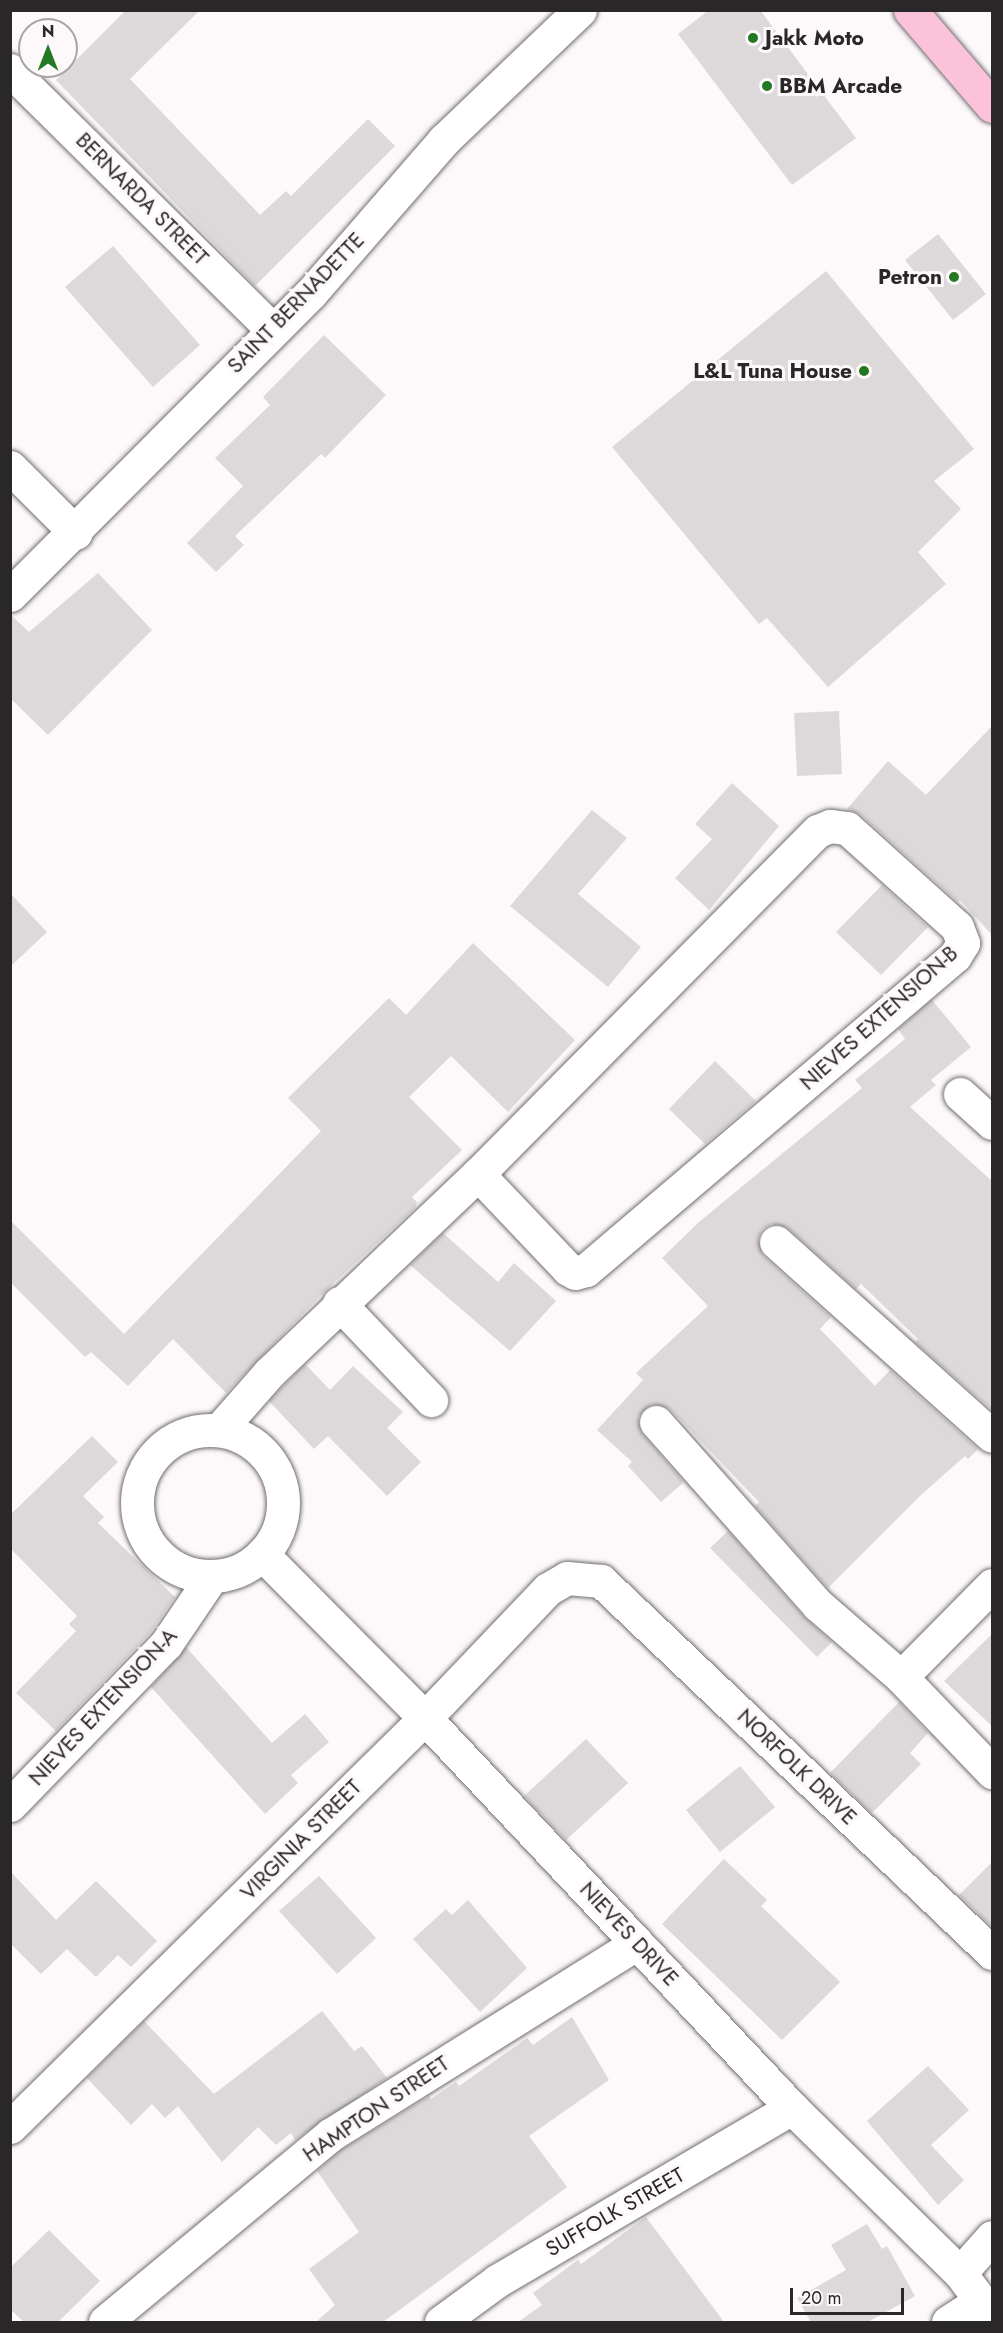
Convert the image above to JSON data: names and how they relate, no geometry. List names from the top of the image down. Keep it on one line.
{"streets":{"street":["BERNARDA STREET","SAINT BERNADETTE","NIEVES EXTENSION-B","NIEVES EXTENSION-A","NORFOLK DRIVE","VIRGINIA STREET","NIEVES DRIVE","HAMPTON STREET","SUFFOLK STREET"]},"crossings":[["BERNARDA STREET","SAINT BERNADETTE"],["NIEVES EXTENSION-B","NIEVES EXTENSION-A"],["NIEVES EXTENSION-B","NIEVES DRIVE"],["NIEVES EXTENSION-A","NIEVES DRIVE"],["NORFOLK DRIVE","VIRGINIA STREET"],["VIRGINIA STREET","NIEVES DRIVE"],["NIEVES DRIVE","HAMPTON STREET"],["NIEVES DRIVE","SUFFOLK STREET"]],"places":["Jakk Moto","BBM Arcade","Petron","L&L Tuna House"],"scale_bar":"20 m","north":"top"}
